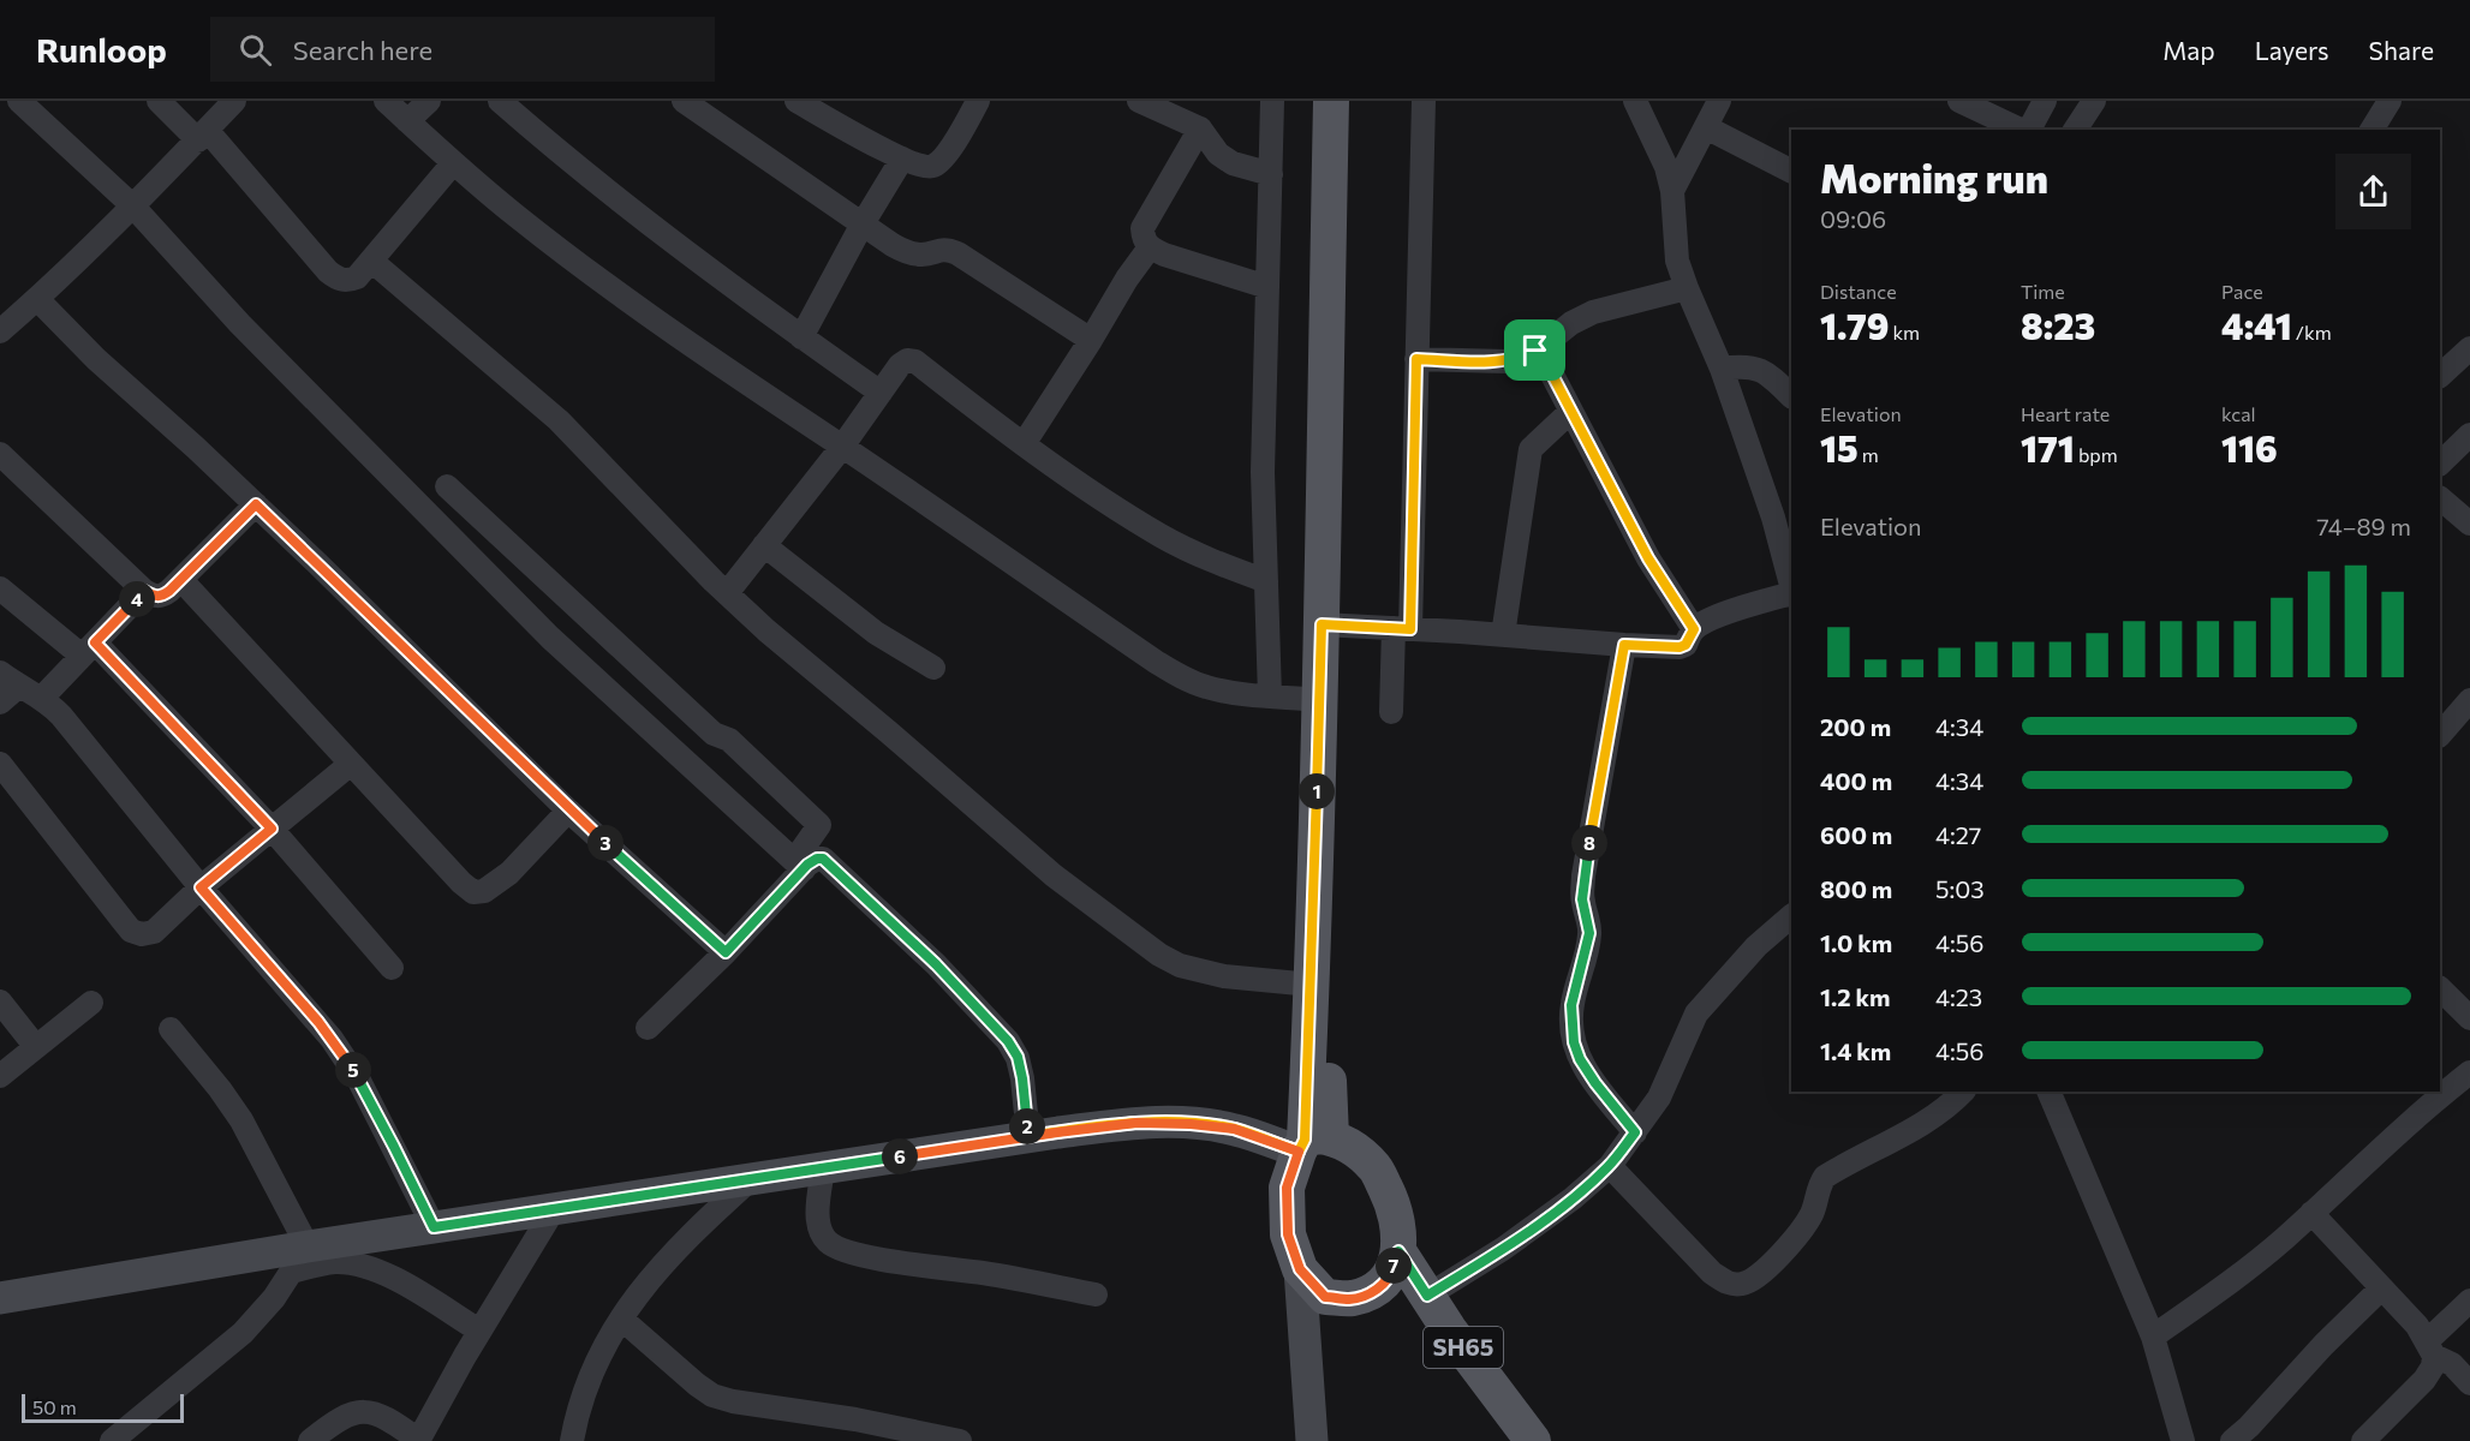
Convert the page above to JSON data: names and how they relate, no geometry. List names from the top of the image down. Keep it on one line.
{"streets":{"main road":["SH65"]},"scale_bar":"50 m","page":{"header":"Runloop","search":"Search here","nav":["Map","Layers","Share"],"heading":["Morning run","09:06"],"stats":[["Distance","1.79 km"],["Time","8:23"],["Pace","4:41 /km"],["Elevation","15 m"],["Heart rate","171 bpm"],["kcal","116"]],"chart":["Elevation","74–89 m"],"pins":["4","1","3","8","5","2","6","7"],"list":[{"name":"200 m","note":"4:34"},{"name":"400 m","note":"4:34"},{"name":"600 m","note":"4:27"},{"name":"800 m","note":"5:03"},{"name":"1.0 km","note":"4:56"},{"name":"1.2 km","note":"4:23"},{"name":"1.4 km","note":"4:56"}],"scale":"50 m"}}
